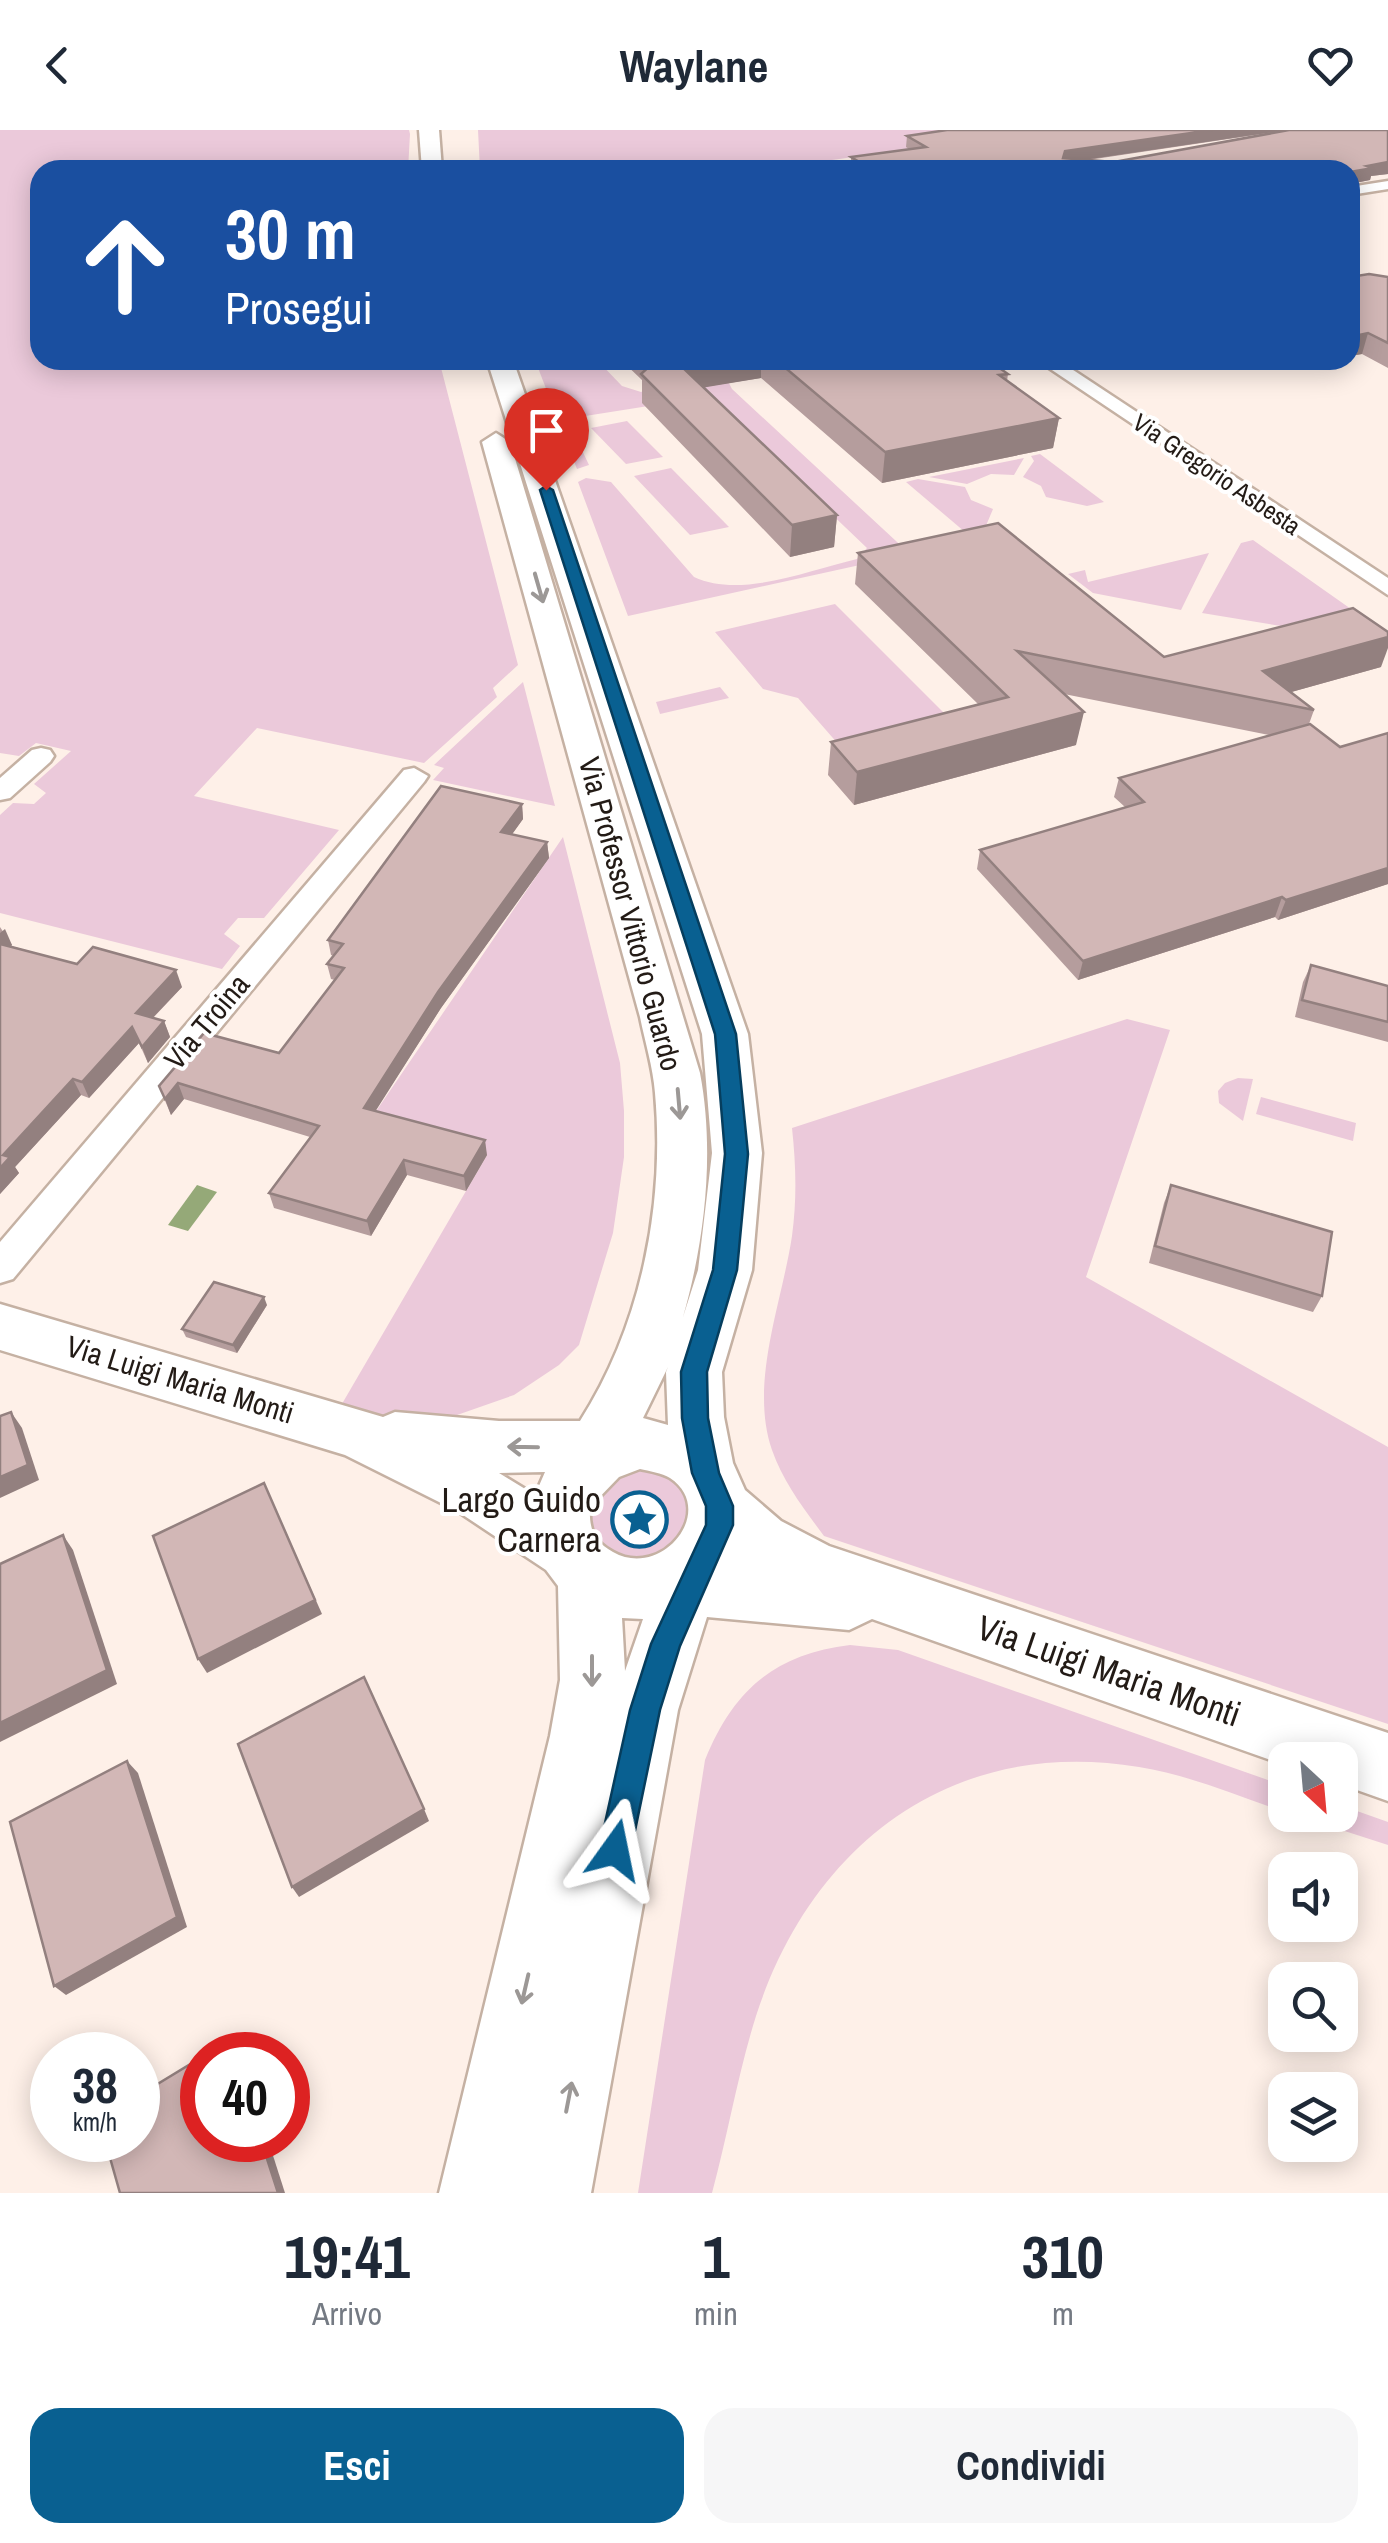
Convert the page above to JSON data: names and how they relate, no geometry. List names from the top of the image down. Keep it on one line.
{"streets":{"street":["Via Gregorio Asbesta","Via Professor Vittorio Guardo","Via Troina","Via Luigi Maria Monti"]},"places":{"place":["Largo Guido Carnera"]},"north":"bottom right","page":{"header":"Waylane","turn":["30 m","Prosegui"],"speed":"38 km/h","limit":"40","eta":["19:41","Arrivo","1","min","310","m"],"buttons":["Esci","Condividi"]}}
